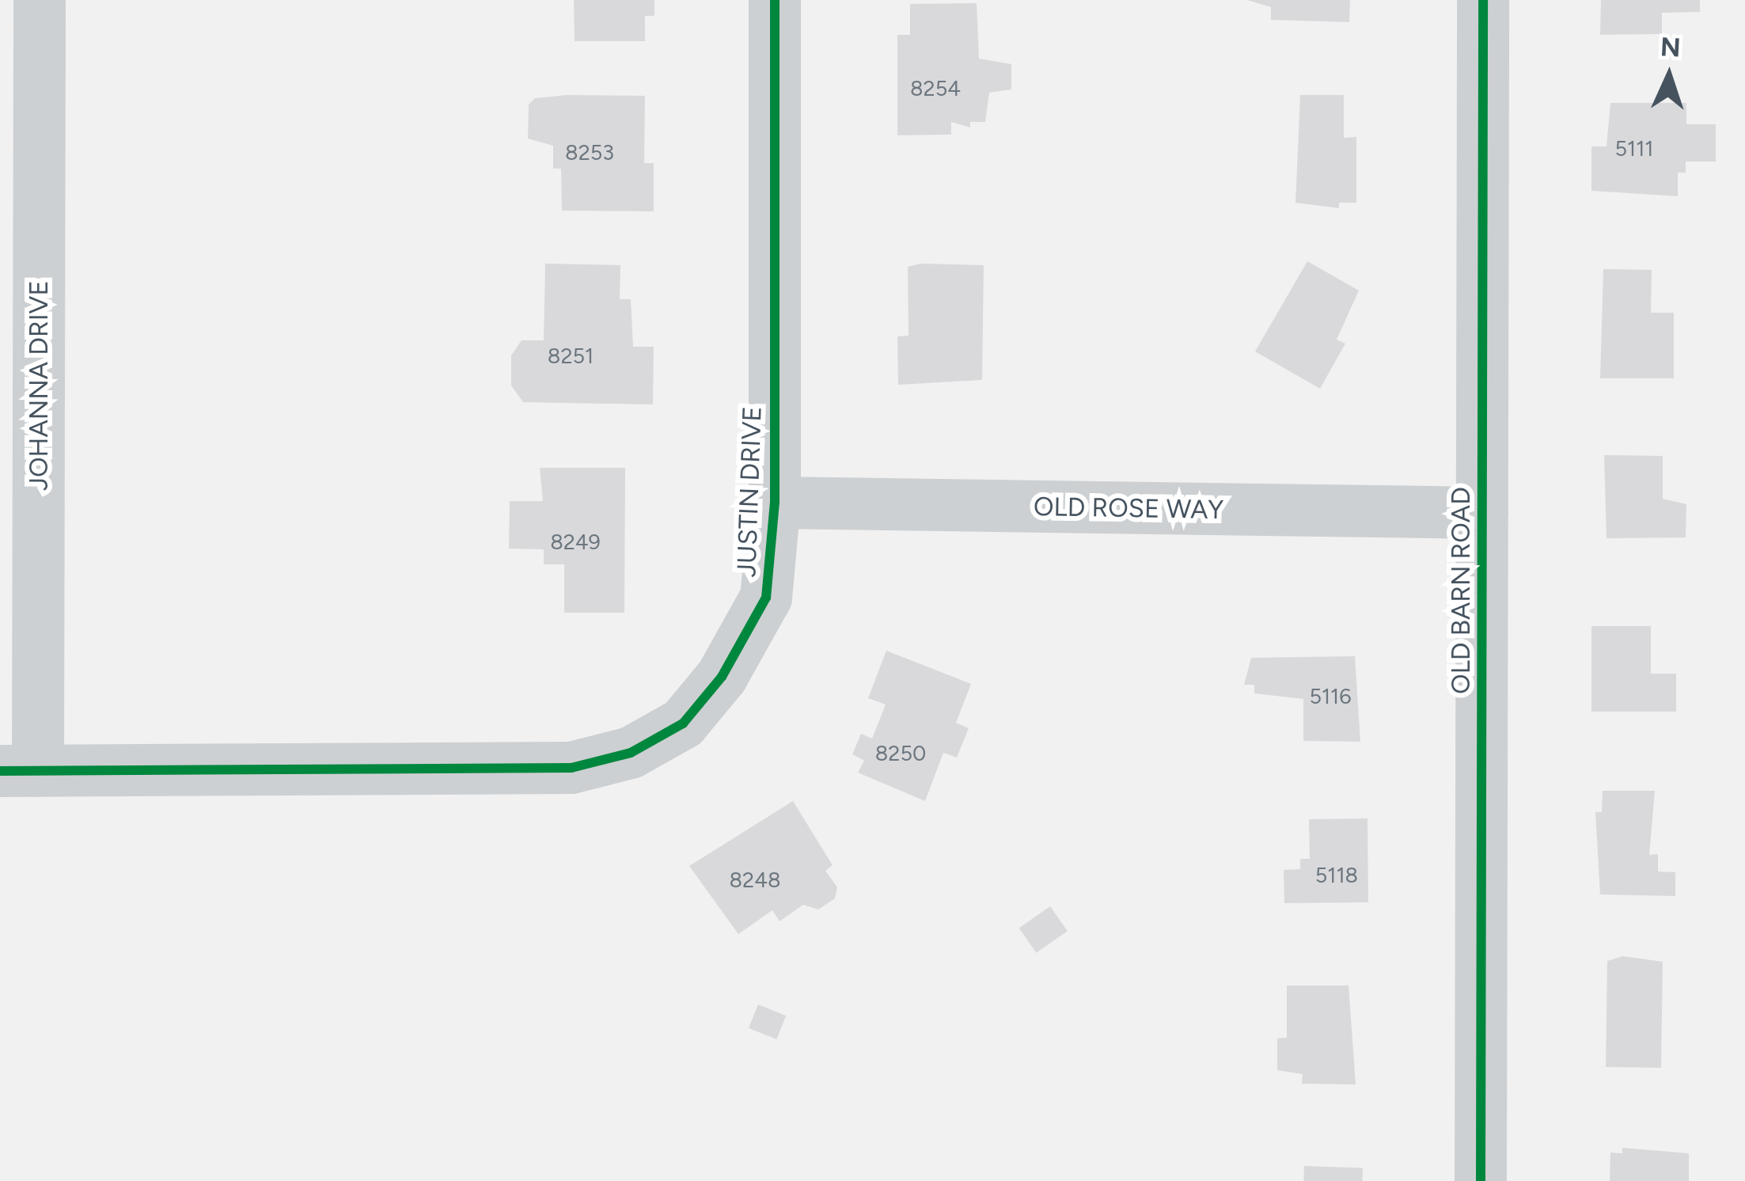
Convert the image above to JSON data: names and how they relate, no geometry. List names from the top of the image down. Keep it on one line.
{"streets":{"street":["JOHANNA DRIVE","JUSTIN DRIVE","OLD ROSE WAY","OLD BARN ROAD"]},"crossings":[["JOHANNA DRIVE","JUSTIN DRIVE"],["JUSTIN DRIVE","OLD ROSE WAY"],["OLD ROSE WAY","OLD BARN ROAD"]],"house_numbers":["8254","5111","8253","8251","8249","5116","8250","5118","8248"],"north":"top"}
